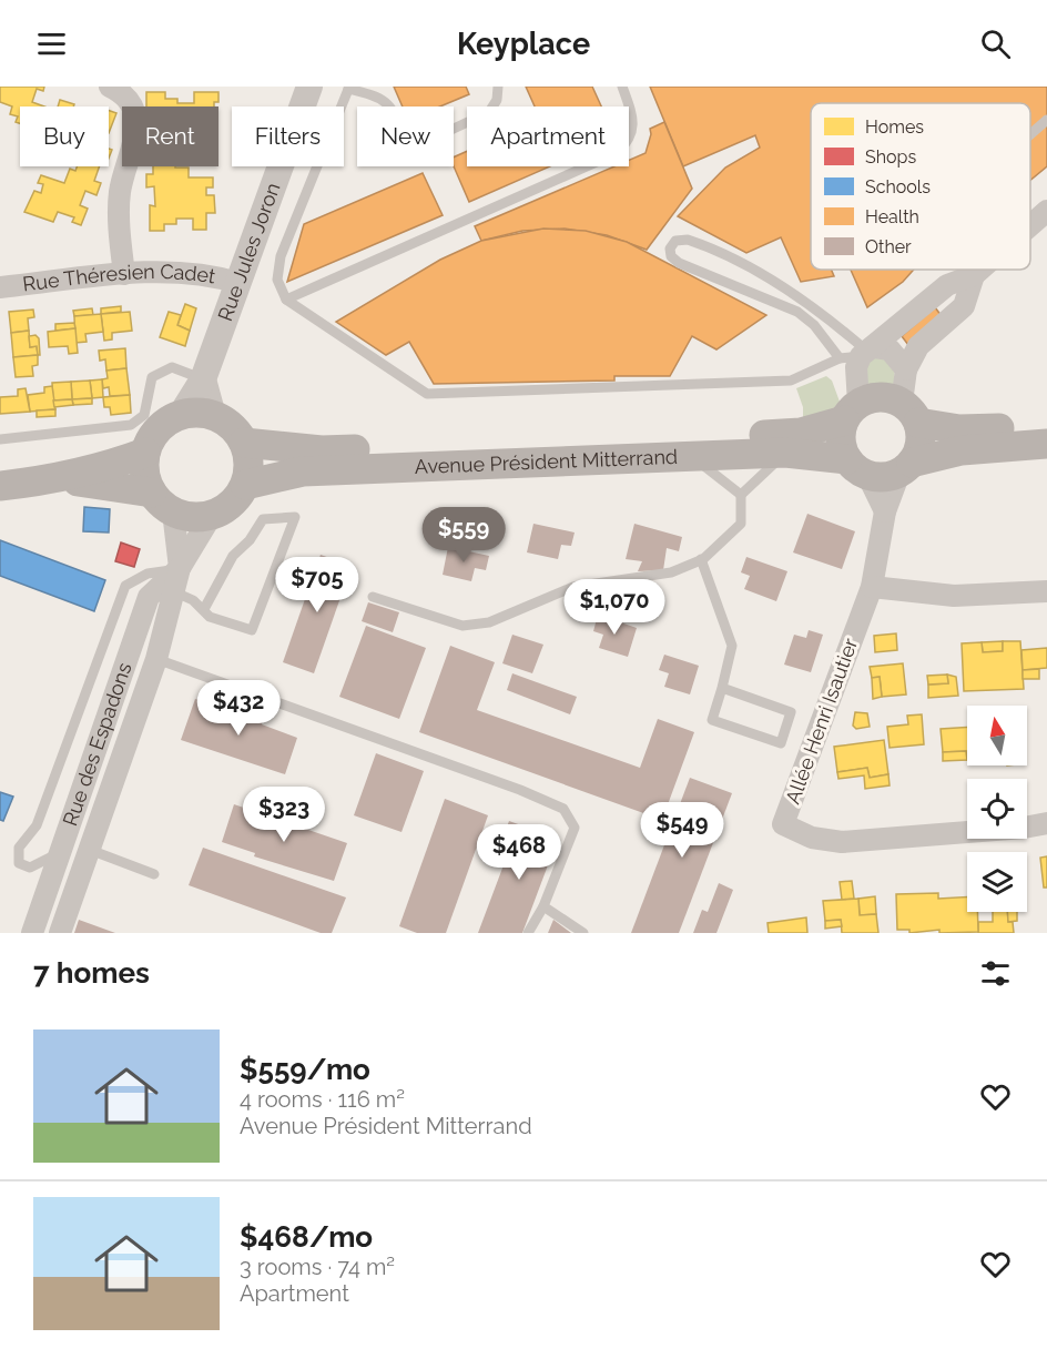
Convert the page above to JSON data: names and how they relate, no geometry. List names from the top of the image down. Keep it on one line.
{"streets":{"main road":["Avenue Président Mitterrand"],"street":["Rue Jules Joron","Rue Théresien Cadet","Allée Henri Isautier","Rue des Espadons"]},"crossings":[["Rue Jules Joron","Rue Théresien Cadet"],["Rue Jules Joron","Avenue Président Mitterrand"],["Avenue Président Mitterrand","Allée Henri Isautier"]],"legend":["Homes","Shops","Schools","Health","Other"],"north":"top","page":{"header":"Keyplace","chip":["Buy","Rent","Filters","New","Apartment"],"price":["$559","$705","$1,070","$432","$323","$549","$468"],"heading":"7 homes","list":[{"name":"$559/mo","note":"4 rooms · 116 m² · Avenue Président Mitterrand"},{"name":"$468/mo","note":"3 rooms · 74 m² · Apartment"}]}}
